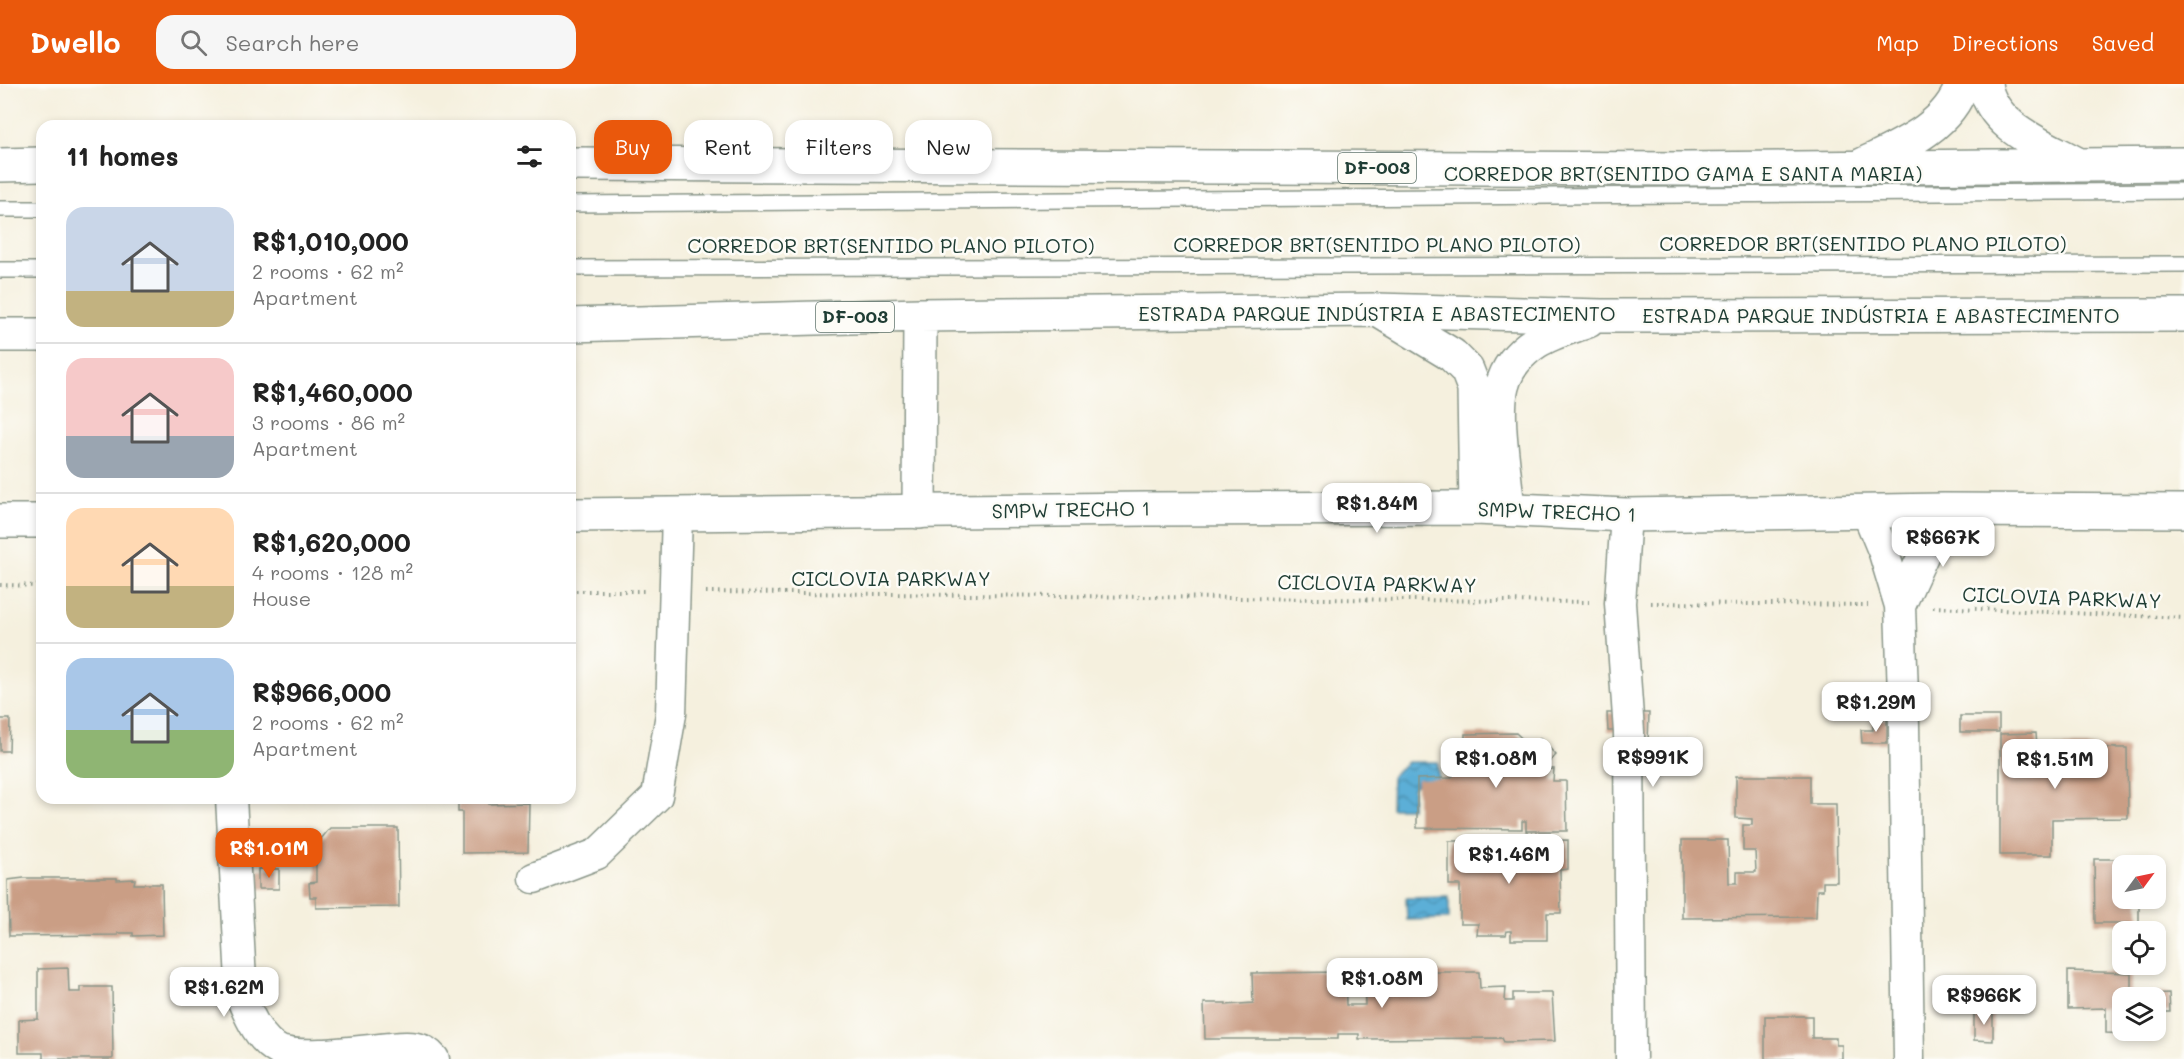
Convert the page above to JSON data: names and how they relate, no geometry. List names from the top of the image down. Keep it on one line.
{"streets":{"main road":["DF-003","ESTRADA PARQUE INDÚSTRIA E ABASTECIMENTO","SMPW TRECHO 1"],"lane":["CORREDOR BRT(SENTIDO GAMA E SANTA MARIA)","CORREDOR BRT(SENTIDO PLANO PILOTO)"],"path":["CICLOVIA PARKWAY"]},"north":"top right","page":{"header":"Dwello","search":"Search here","nav":["Map","Directions","Saved"],"chip":["Buy","Rent","Filters","New"],"heading":"11 homes","list":[{"name":"R$1,010,000","note":"2 rooms · 62 m² · Apartment"},{"name":"R$1,460,000","note":"3 rooms · 86 m² · Apartment"},{"name":"R$1,620,000","note":"4 rooms · 128 m² · House"},{"name":"R$966,000","note":"2 rooms · 62 m² · Apartment"}],"price":["R$1.84M","R$667K","R$1.29M","R$991K","R$1.08M","R$1.51M","R$1.01M","R$1.46M","R$1.08M","R$1.62M","R$966K"]}}
